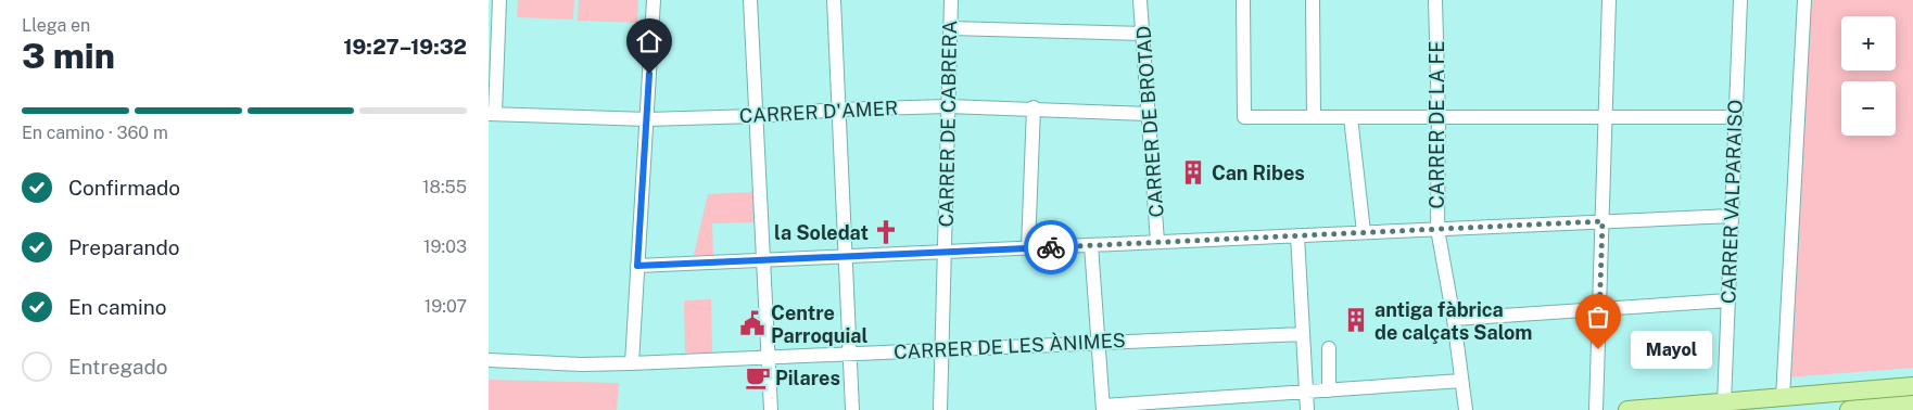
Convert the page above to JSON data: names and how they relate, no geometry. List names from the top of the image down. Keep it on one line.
{"streets":{"street":["CARRER D'AMER","CARRER DE BROTAD","CARRER DE CABRERA","CARRER DE LA FE","CARRER VALPARAISO","CARRER DE LES ÀNIMES"]},"crossings":[["CARRER D'AMER","CARRER DE BROTAD"],["CARRER D'AMER","CARRER DE CABRERA"],["CARRER DE CABRERA","CARRER DE LES ÀNIMES"]],"places":{"building":["Can Ribes","antiga fàbrica de calçats Salom"],"church":["la Soledat"],"public building":["Centre Parroquial"],"other":["Mayol"],"cafe":["Pilares"]},"page":{"heading":["3 min","Llega en","19:27–19:32"],"map_buttons":["+","−"],"bar":"En camino · 360 m","list":[["Confirmado","18:55"],["Preparando","19:03"],["En camino","19:07"],"Entregado"],"bubble":"Mayol"}}
